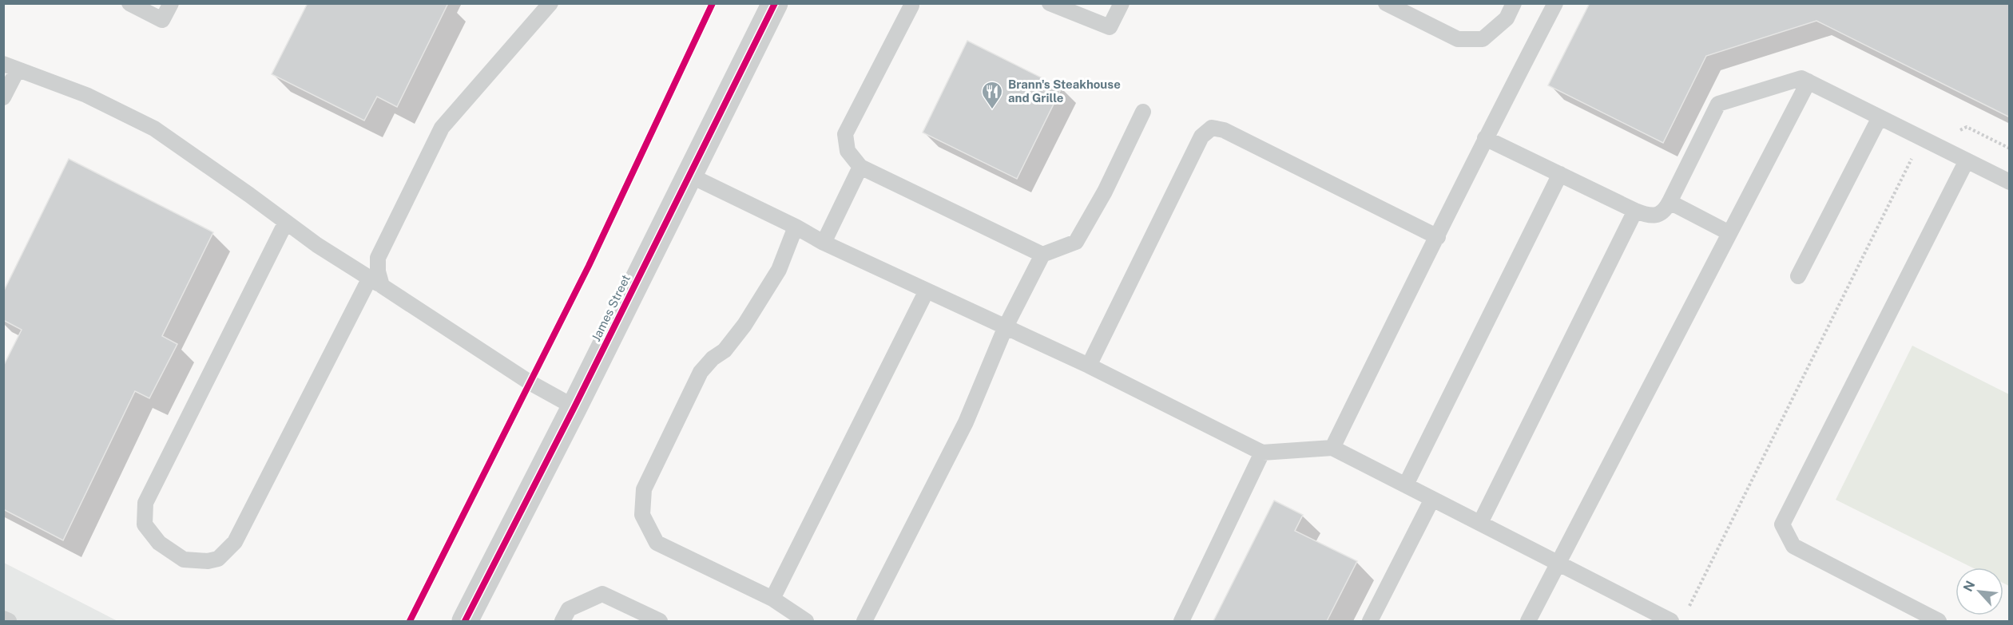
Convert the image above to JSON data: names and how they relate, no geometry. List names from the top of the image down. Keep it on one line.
{"streets":{"street":["James Street"]},"places":{"restaurant":["Brann's Steakhouse and Grille"]},"north":"top left"}
